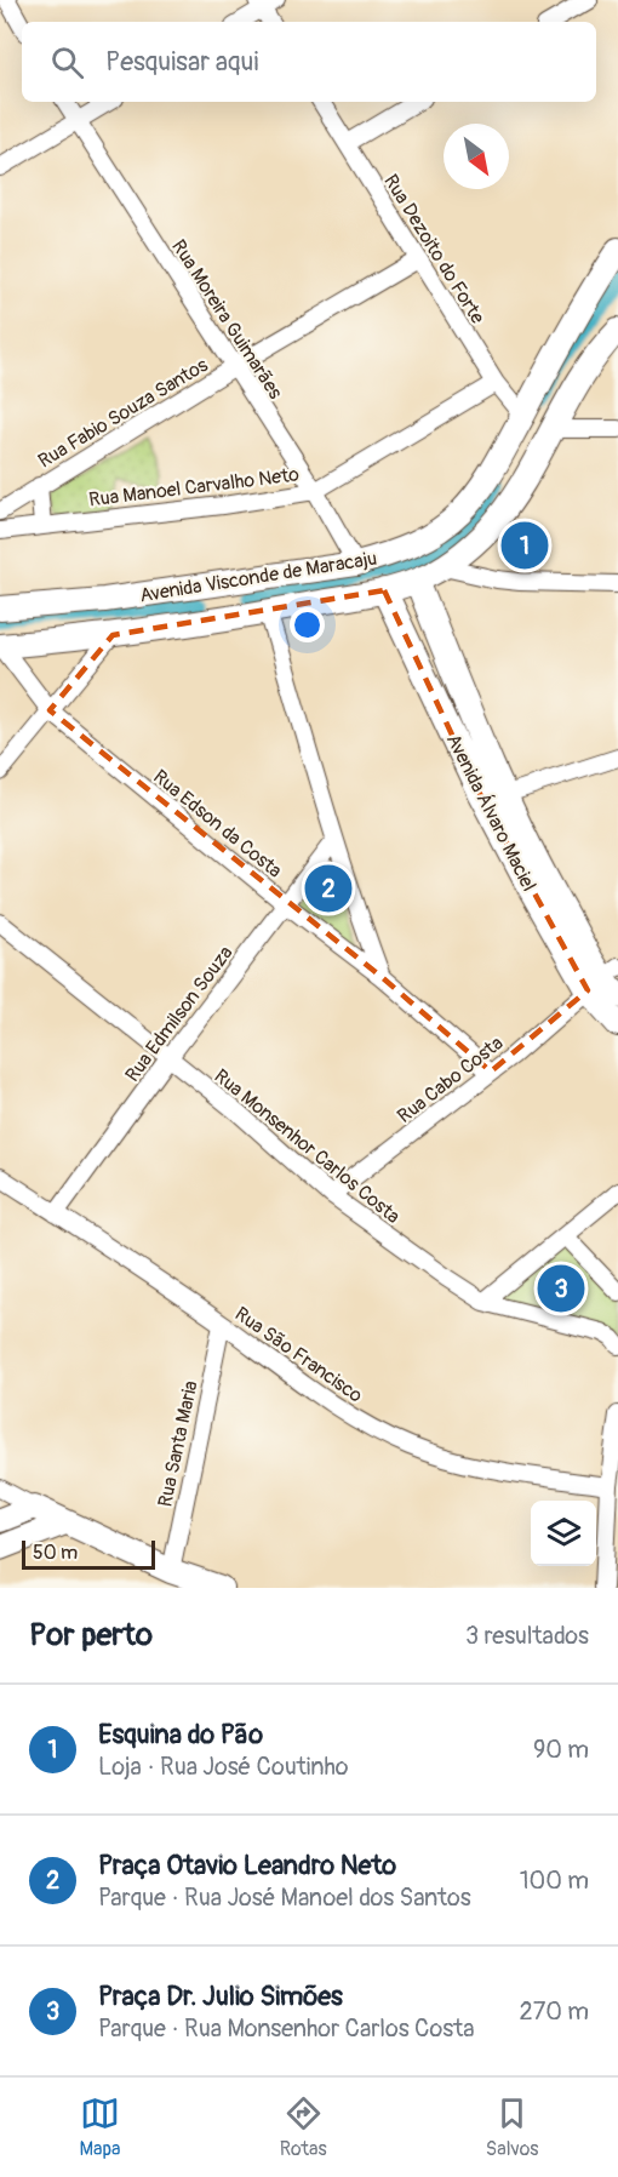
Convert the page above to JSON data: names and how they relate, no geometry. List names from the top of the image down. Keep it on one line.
{"streets":{"main road":["Avenida Visconde de Maracaju","Avenida Álvaro Maciel"],"street":["Rua Dezoito do Forte","Rua Moreira Guimarães","Rua Fabio Souza Santos","Rua Manoel Carvalho Neto","Rua Edson da Costa","Rua Edmilson Souza","Rua Cabo Costa","Rua Monsenhor Carlos Costa","Rua São Francisco","Rua Santa Maria"]},"crossings":[["Rua Dezoito do Forte","Rua Fabio Souza Santos"],["Rua Dezoito do Forte","Rua Manoel Carvalho Neto"],["Rua Dezoito do Forte","Avenida Visconde de Maracaju"],["Rua Moreira Guimarães","Rua Fabio Souza Santos"],["Rua Moreira Guimarães","Rua Manoel Carvalho Neto"],["Rua Moreira Guimarães","Avenida Visconde de Maracaju"],["Avenida Visconde de Maracaju","Avenida Álvaro Maciel"],["Avenida Visconde de Maracaju","Rua Edson da Costa"],["Avenida Álvaro Maciel","Rua Cabo Costa"],["Rua Edson da Costa","Rua Edmilson Souza"],["Rua Edson da Costa","Rua Cabo Costa"],["Rua Edmilson Souza","Rua Monsenhor Carlos Costa"],["Rua Edmilson Souza","Rua São Francisco"],["Rua Cabo Costa","Rua Monsenhor Carlos Costa"],["Rua São Francisco","Rua Santa Maria"]],"scale_bar":"50 m","north":"bottom right","page":{"search":"Pesquisar aqui","pins":["1","2","3"],"scale":"50 m","heading":["Por perto","3 resultados"],"list":[{"mark":"1","name":"Esquina do Pão","note":"Loja · Rua José Coutinho","value":"90 m"},{"mark":"2","name":"Praça Otavio Leandro Neto","note":"Parque · Rua José Manoel dos Santos","value":"100 m"},{"mark":"3","name":"Praça Dr. Julio Simões","note":"Parque · Rua Monsenhor Carlos Costa","value":"270 m"}],"nav":["Mapa","Rotas","Salvos"]}}
